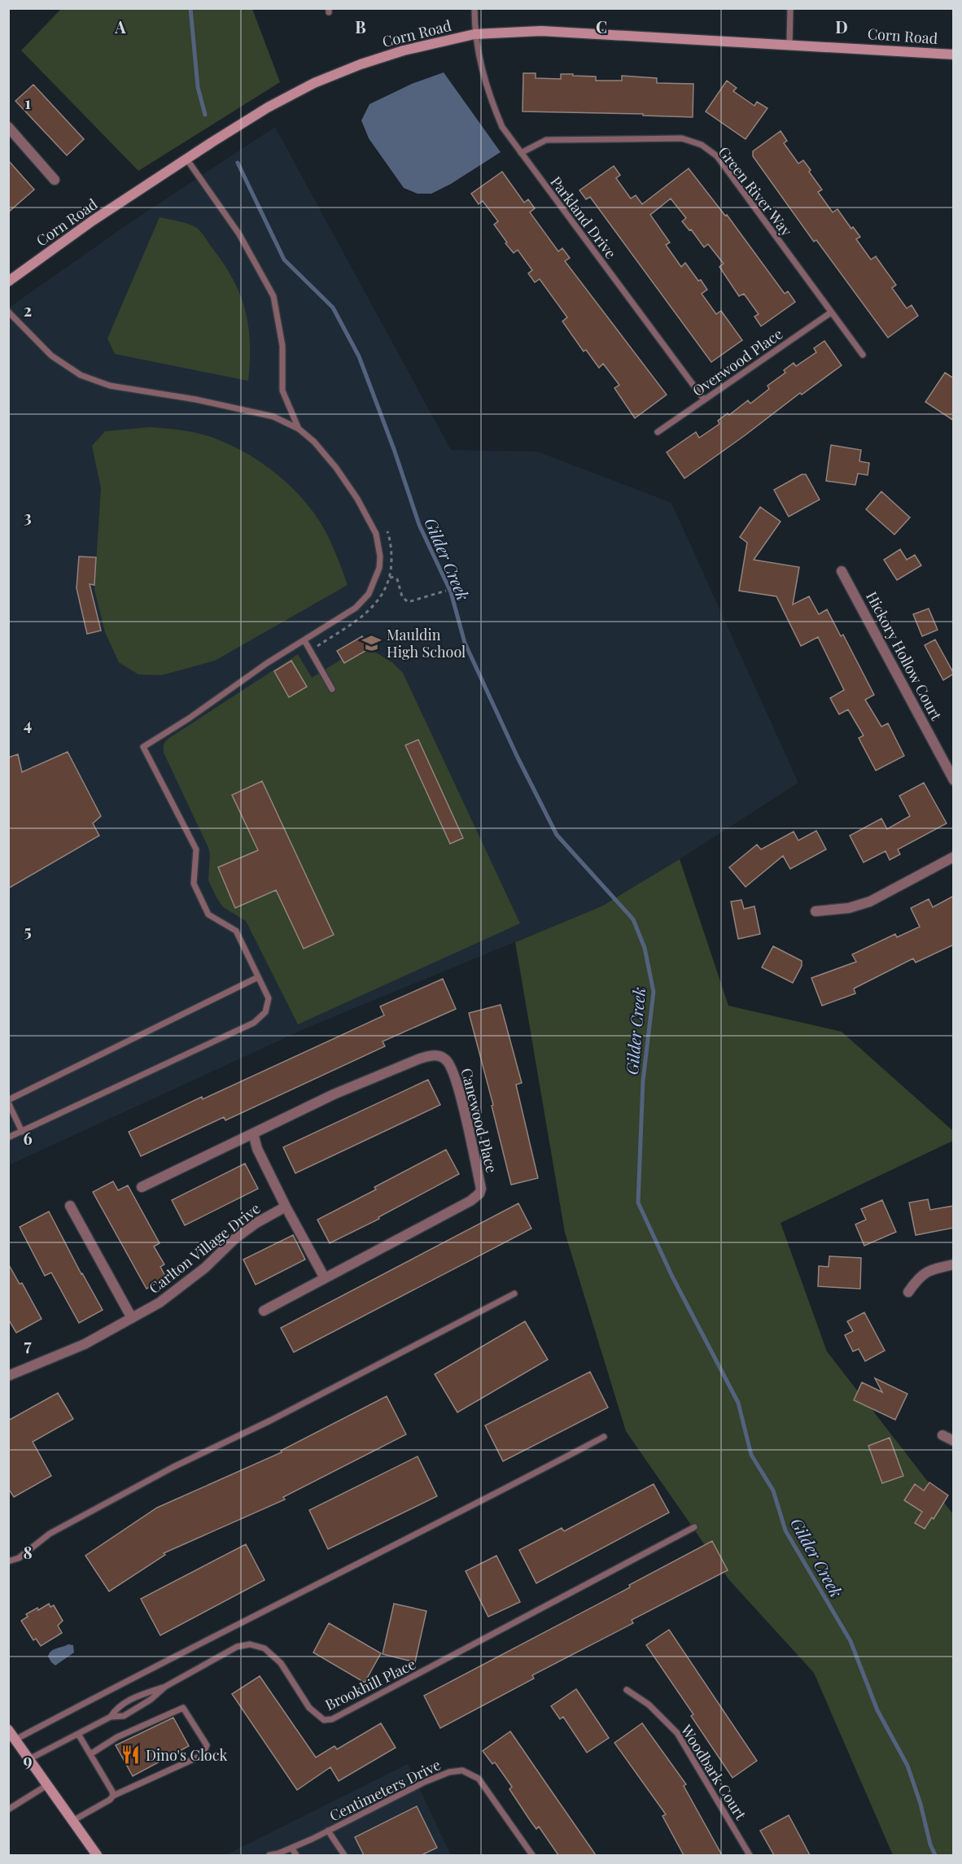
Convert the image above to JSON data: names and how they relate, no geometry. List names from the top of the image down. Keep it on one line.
{"streets":{"street":["Corn Road","Hickory Hollow Court","Canewood Place","Carlton Village Drive"],"lane":["Green River Way","Parkland Drive","Overwood Place","Brookhill Place","Woodbark Court","Centimeters Drive"]},"crossings":[["Corn Road","Parkland Drive"],["Green River Way","Parkland Drive"],["Green River Way","Overwood Place"],["Parkland Drive","Overwood Place"]],"water":["Gilder Creek"],"places":{"school or university":["Mauldin High School"],"restaurant":["Dino's Clock"]},"grid":{"columns":["A","B","C","D"],"rows":["1","2","3","4","5","6","7","8","9"]}}
